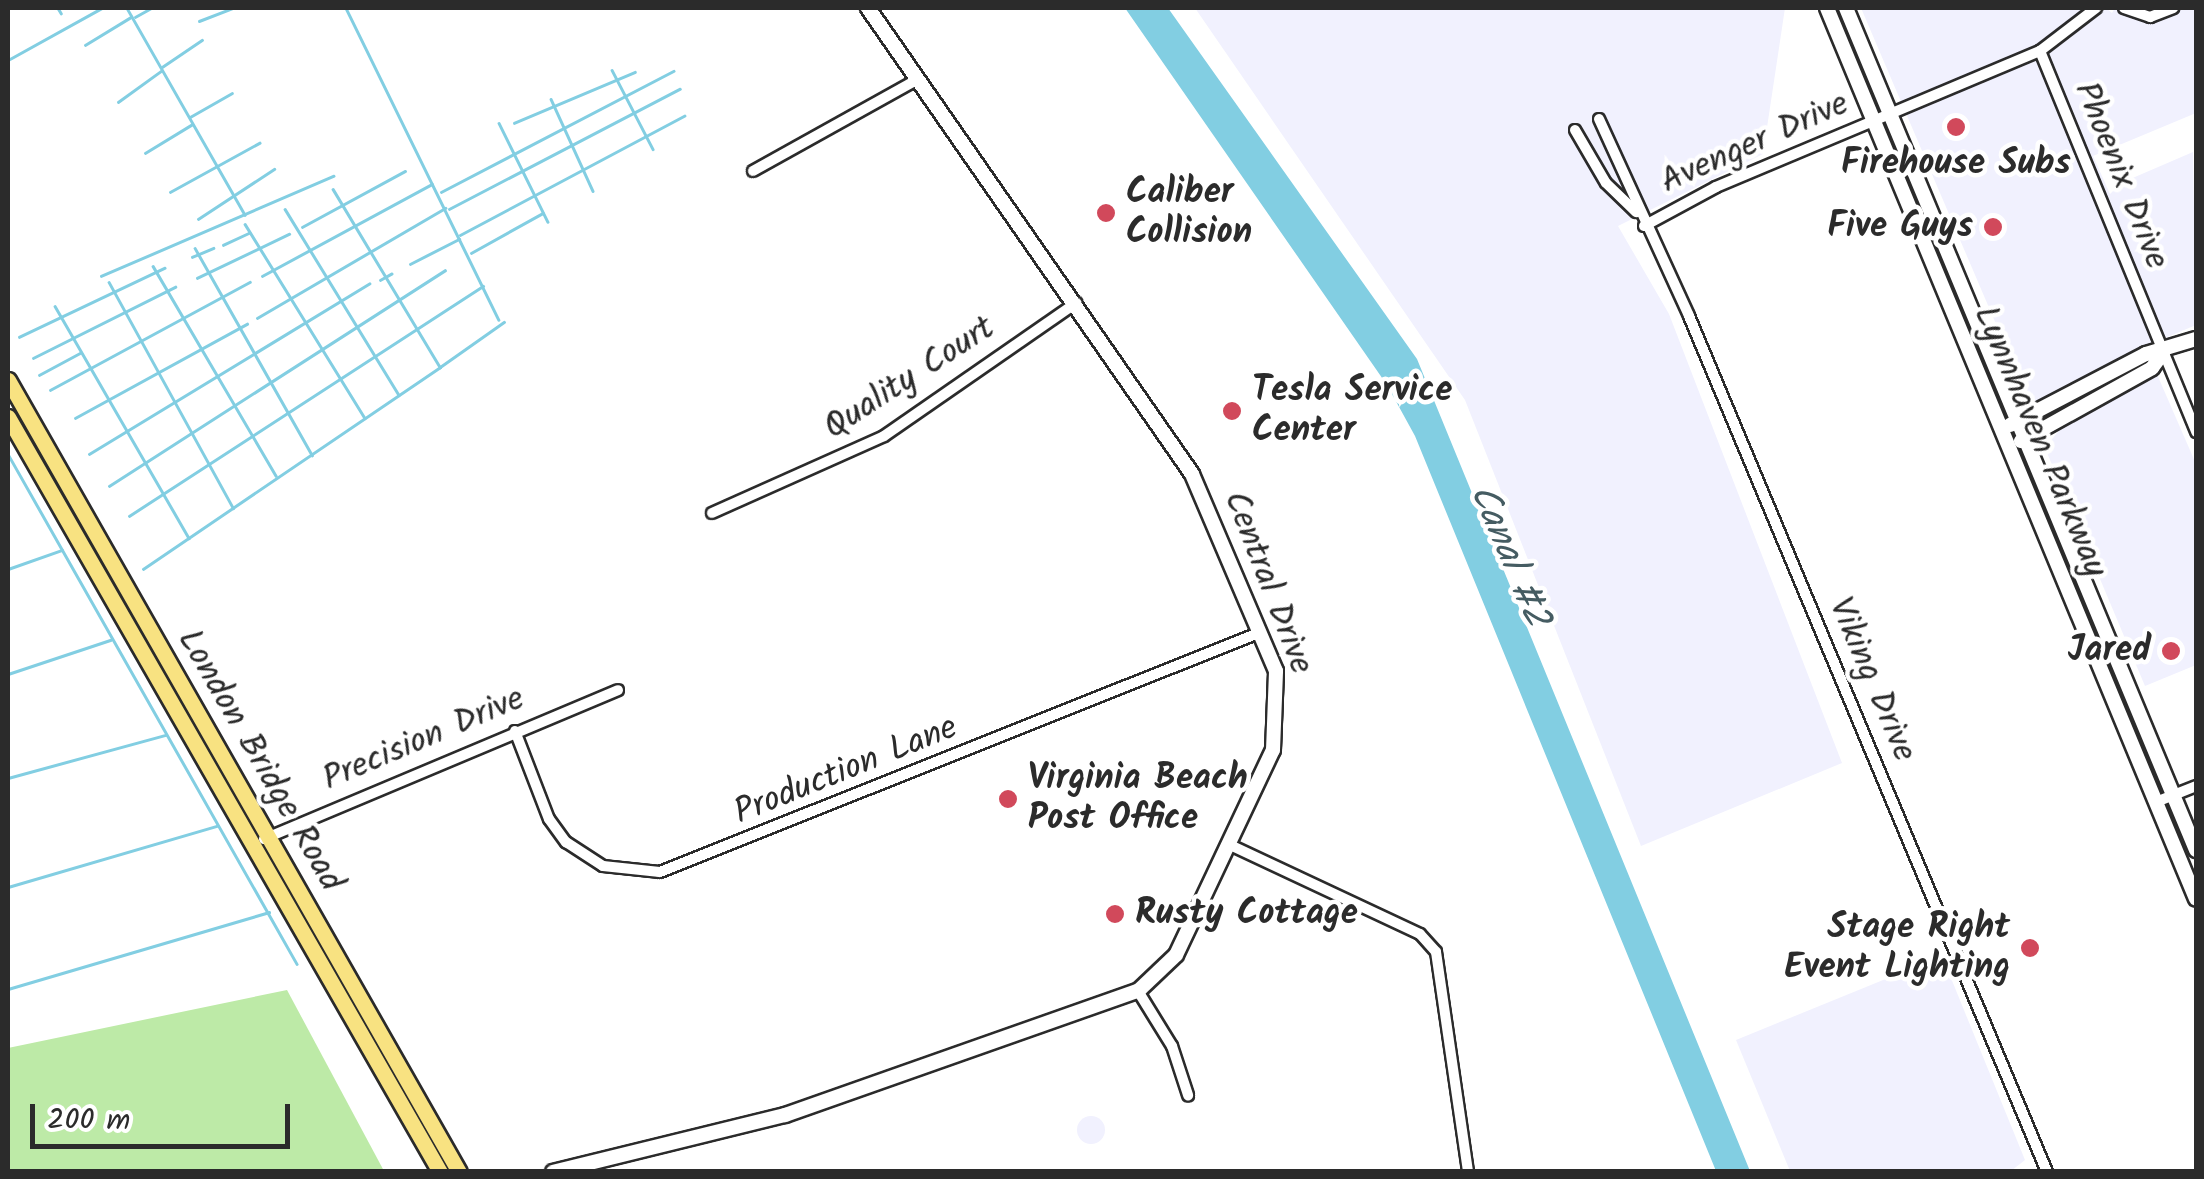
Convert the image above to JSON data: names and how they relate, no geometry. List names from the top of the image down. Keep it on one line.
{"streets":{"main road":["London Bridge Road"],"street":["Avenger Drive","Phoenix Drive","Quality Court","Lynnhaven Parkway","Central Drive","Viking Drive","Precision Drive","Production Lane"]},"crossings":[["Avenger Drive","Phoenix Drive"],["Avenger Drive","Lynnhaven Parkway"],["Avenger Drive","Viking Drive"],["Quality Court","Central Drive"],["Central Drive","Production Lane"],["Precision Drive","London Bridge Road"],["Precision Drive","Production Lane"]],"water":["Canal #2"],"places":["Firehouse Subs","Caliber Collision","Five Guys","Tesla Service Center","Jared","Virginia Beach Post Office","Rusty Cottage","Stage Right Event Lighting"],"scale_bar":"200 m"}
